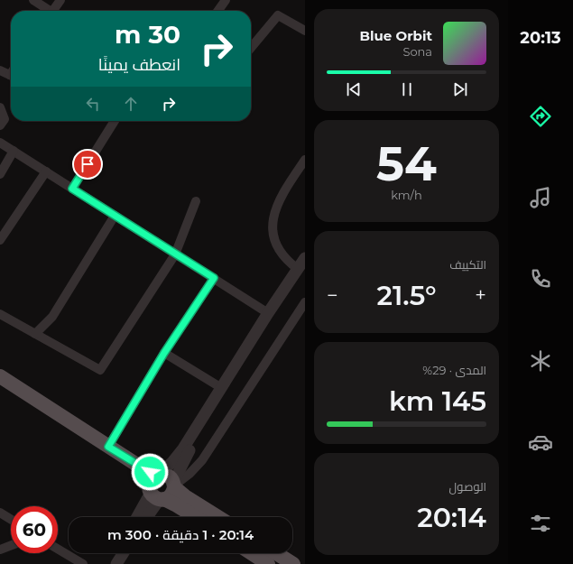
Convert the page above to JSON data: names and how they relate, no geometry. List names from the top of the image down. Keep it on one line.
{"page":{"tabs":"20:13","turn":["30 m","انعطف يمينًا"],"song":["Blue Orbit","Sona"],"tile":[["54","km/h"],"التكييف",["المدى · 29%","145 km"],["الوصول","20:14"]],"heat":["−","21.5°","+"],"limit":"60","trip":"20:14 · 1 دقيقة · 300 m"}}
